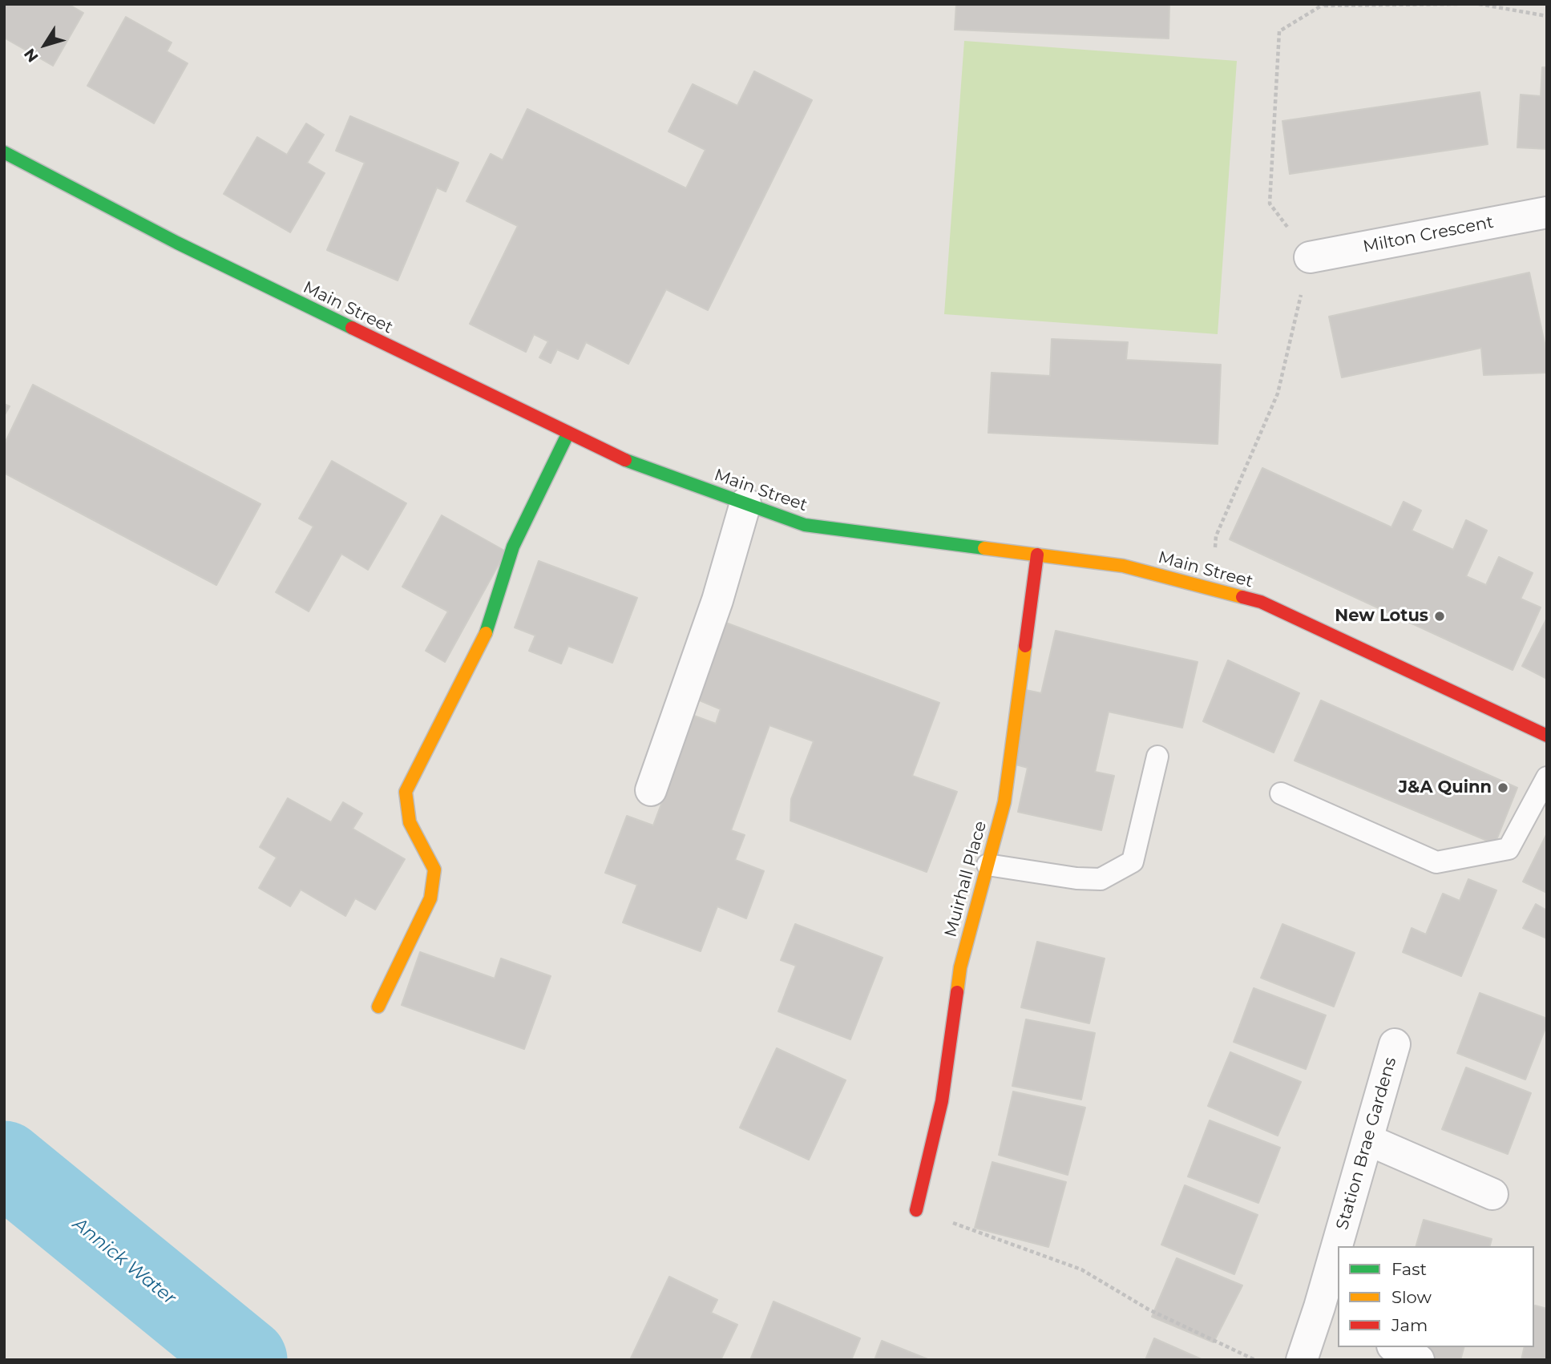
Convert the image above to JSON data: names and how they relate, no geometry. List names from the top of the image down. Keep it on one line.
{"streets":{"main road":["Main Street","Muirhall Place"],"street":["Milton Crescent","Station Brae Gardens"]},"crossings":[["Main Street","Muirhall Place"]],"water":["Annick Water"],"places":["New Lotus","J&A Quinn"],"legend":["Fast","Slow","Jam"],"north":"bottom left"}
